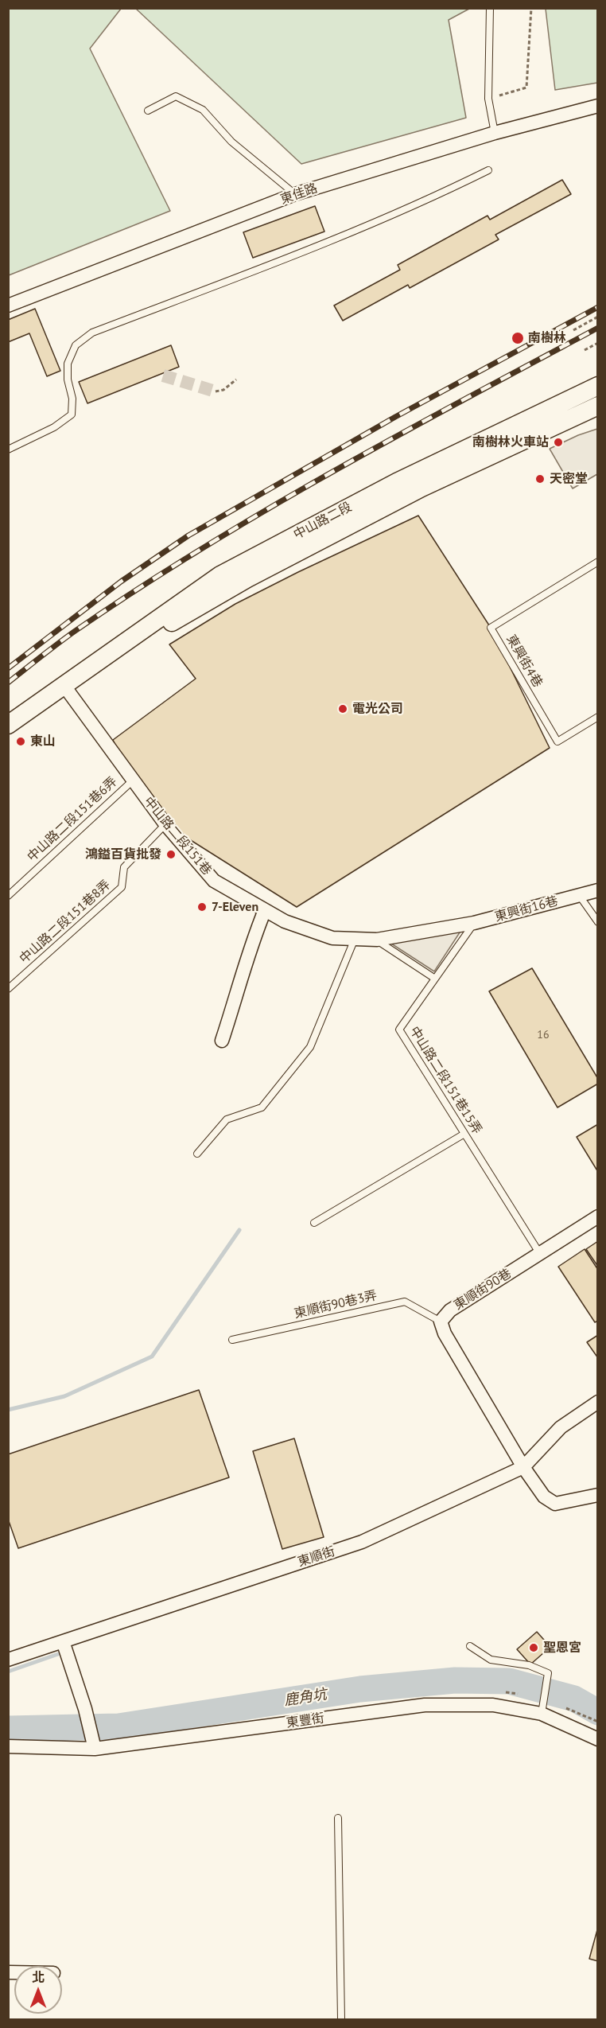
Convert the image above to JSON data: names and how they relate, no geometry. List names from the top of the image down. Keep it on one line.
{"streets":{"main road":["中山路二段"],"street":["東佳路","中山路二段151巷","東興街16巷","東順街90巷","東順街","東豐街"],"lane":["東興街4巷","中山路二段151巷6弄","中山路二段151巷8弄","中山路二段151巷15弄","東順街90巷3弄"]},"crossings":[["中山路二段","中山路二段151巷"],["中山路二段151巷6弄","中山路二段151巷"],["中山路二段151巷","東興街16巷"],["中山路二段151巷","中山路二段151巷8弄"],["中山路二段151巷","中山路二段151巷15弄"],["東興街16巷","中山路二段151巷15弄"],["中山路二段151巷15弄","東順街90巷"],["東順街90巷","東順街90巷3弄"]],"water":["鹿角坑"],"places":["南樹林","南樹林火車站","天密堂","電光公司","東山","鴻鎰百貨批發","7-Eleven","聖恩宮"],"house_numbers":["16"],"north":"top"}
